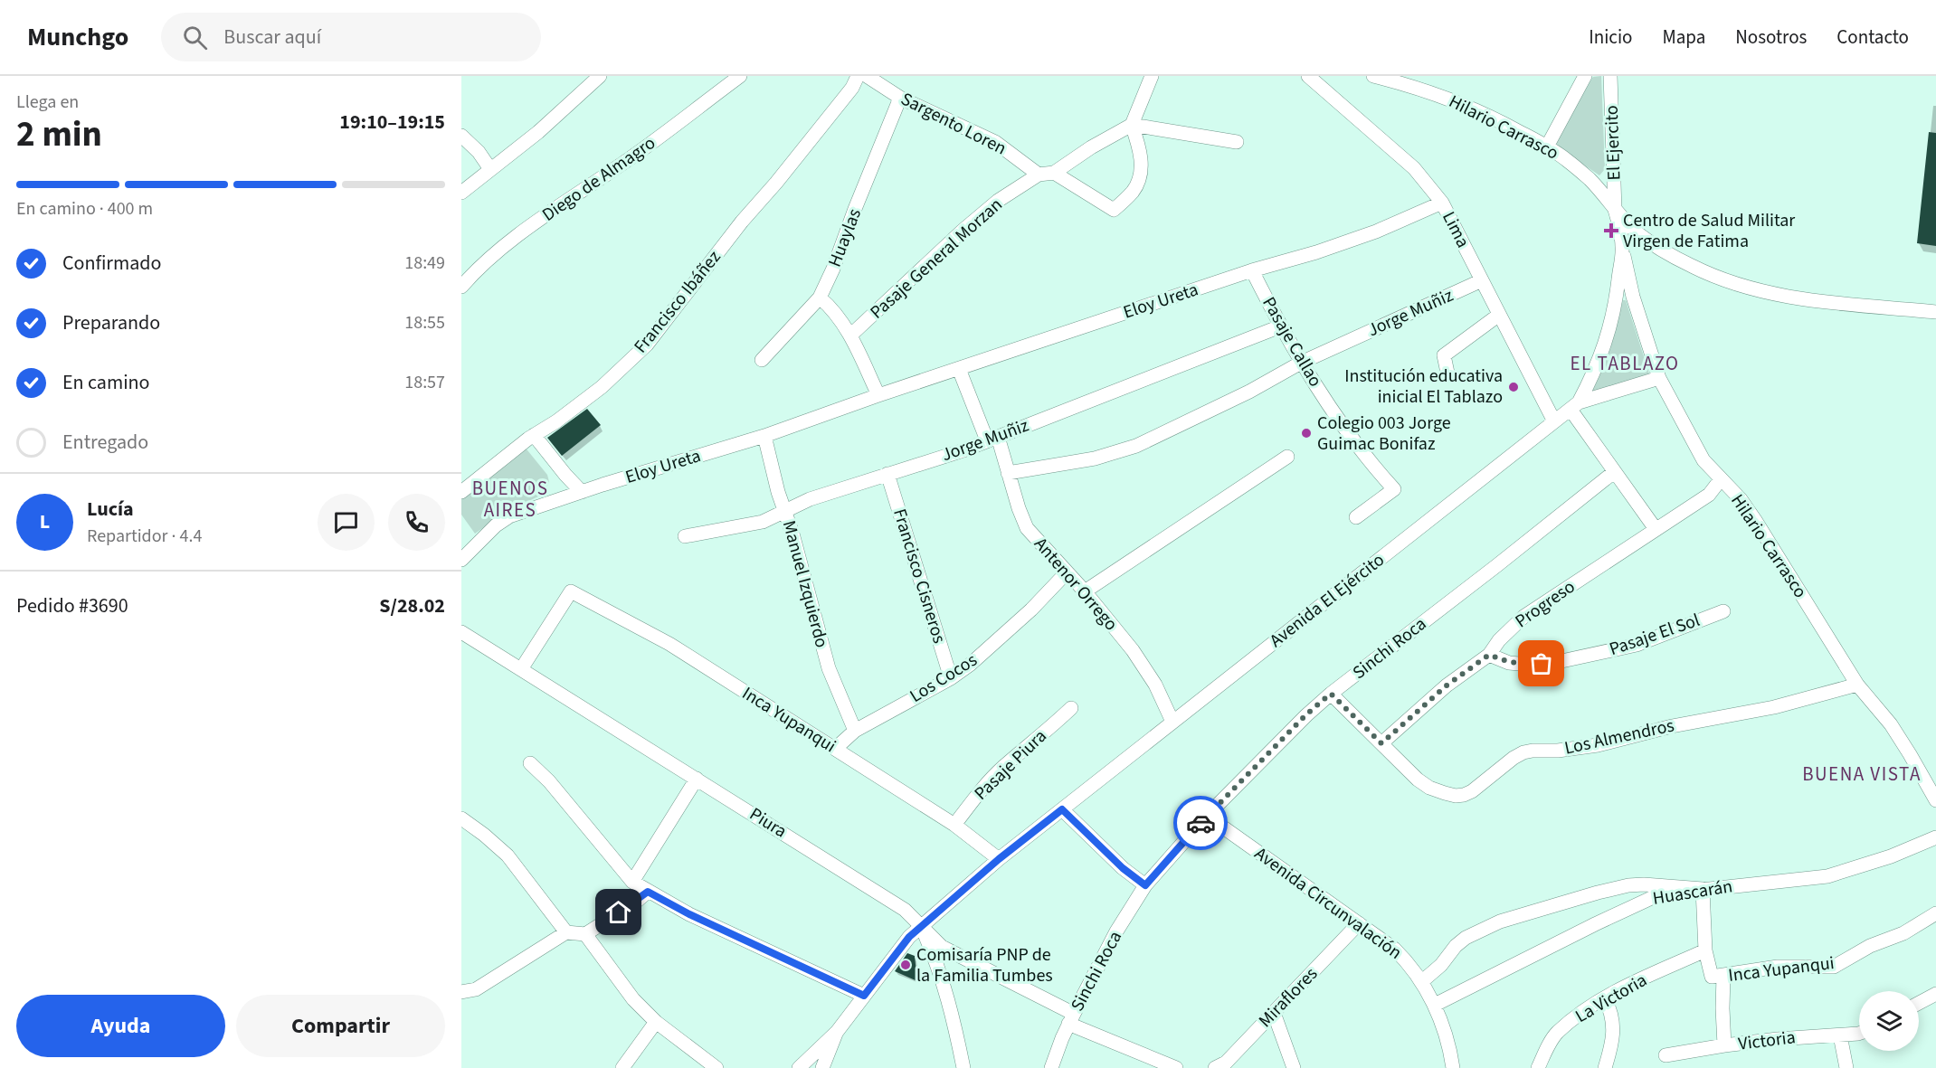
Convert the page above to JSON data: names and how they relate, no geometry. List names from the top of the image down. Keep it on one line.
{"streets":{"street":["Sargento Loren","Hilario Carrasco","El Ejercito","Diego de Almagro","Lima","Huaylas","Pasaje General Morzan","Eloy Ureta","Francisco Ibáñez","Jorge Muñiz","Pasaje Callao","Francisco Cisneros","Manuel Izquierdo","Antenor Orrego","Avenida El Ejército","Progreso","Pasaje El Sol","Sinchi Roca","Los Cocos","Inca Yupanqui","Los Almendros","Pasaje Piura","Piura","Huascarán","Avenida Circunvalación","Miraflores","La Victoria","Victoria"]},"crossings":[["Sargento Loren","Huaylas"],["Sargento Loren","Pasaje General Morzan"],["Sargento Loren","Francisco Ibáñez"],["Hilario Carrasco","El Ejercito"],["Hilario Carrasco","Avenida El Ejército"],["Hilario Carrasco","Progreso"],["Hilario Carrasco","Los Almendros"],["El Ejercito","Avenida El Ejército"],["Lima","Eloy Ureta"],["Lima","Jorge Muñiz"],["Lima","Avenida El Ejército"],["Eloy Ureta","Pasaje Callao"],["Eloy Ureta","Manuel Izquierdo"],["Eloy Ureta","Antenor Orrego"],["Jorge Muñiz","Pasaje Callao"],["Jorge Muñiz","Francisco Cisneros"],["Jorge Muñiz","Manuel Izquierdo"],["Jorge Muñiz","Antenor Orrego"],["Francisco Cisneros","Los Cocos"],["Manuel Izquierdo","Los Cocos"],["Antenor Orrego","Avenida El Ejército"],["Antenor Orrego","Los Cocos"],["Avenida El Ejército","Inca Yupanqui"],["Avenida El Ejército","Piura"],["Progreso","Pasaje El Sol"],["Progreso","Los Almendros"],["Sinchi Roca","Los Almendros"],["Sinchi Roca","Piura"],["Sinchi Roca","Avenida Circunvalación"],["Los Cocos","Inca Yupanqui"],["Inca Yupanqui","Pasaje Piura"],["Inca Yupanqui","Piura"],["Huascarán","Avenida Circunvalación"],["Avenida Circunvalación","Miraflores"]],"districts":["EL TABLAZO","BUENOS AIRES","BUENA VISTA"],"places":{"health":["Centro de Salud Militar Virgen de Fatima"],"other":["Institución educativa inicial El Tablazo","Colegio 003 Jorge Guimac Bonifaz","Comisaría PNP de la Familia Tumbes"]},"page":{"header":"Munchgo","search":"Buscar aquí","nav":["Inicio","Mapa","Nosotros","Contacto"],"heading":["2 min","Llega en","19:10–19:15"],"panel":["Lucía","Repartidor · 4.4","Pedido #3690","S/28.02"],"bar":"En camino · 400 m","list":[["Confirmado","18:49"],["Preparando","18:55"],["En camino","18:57"],"Entregado"],"round":"L","buttons":["Ayuda","Compartir"]}}
